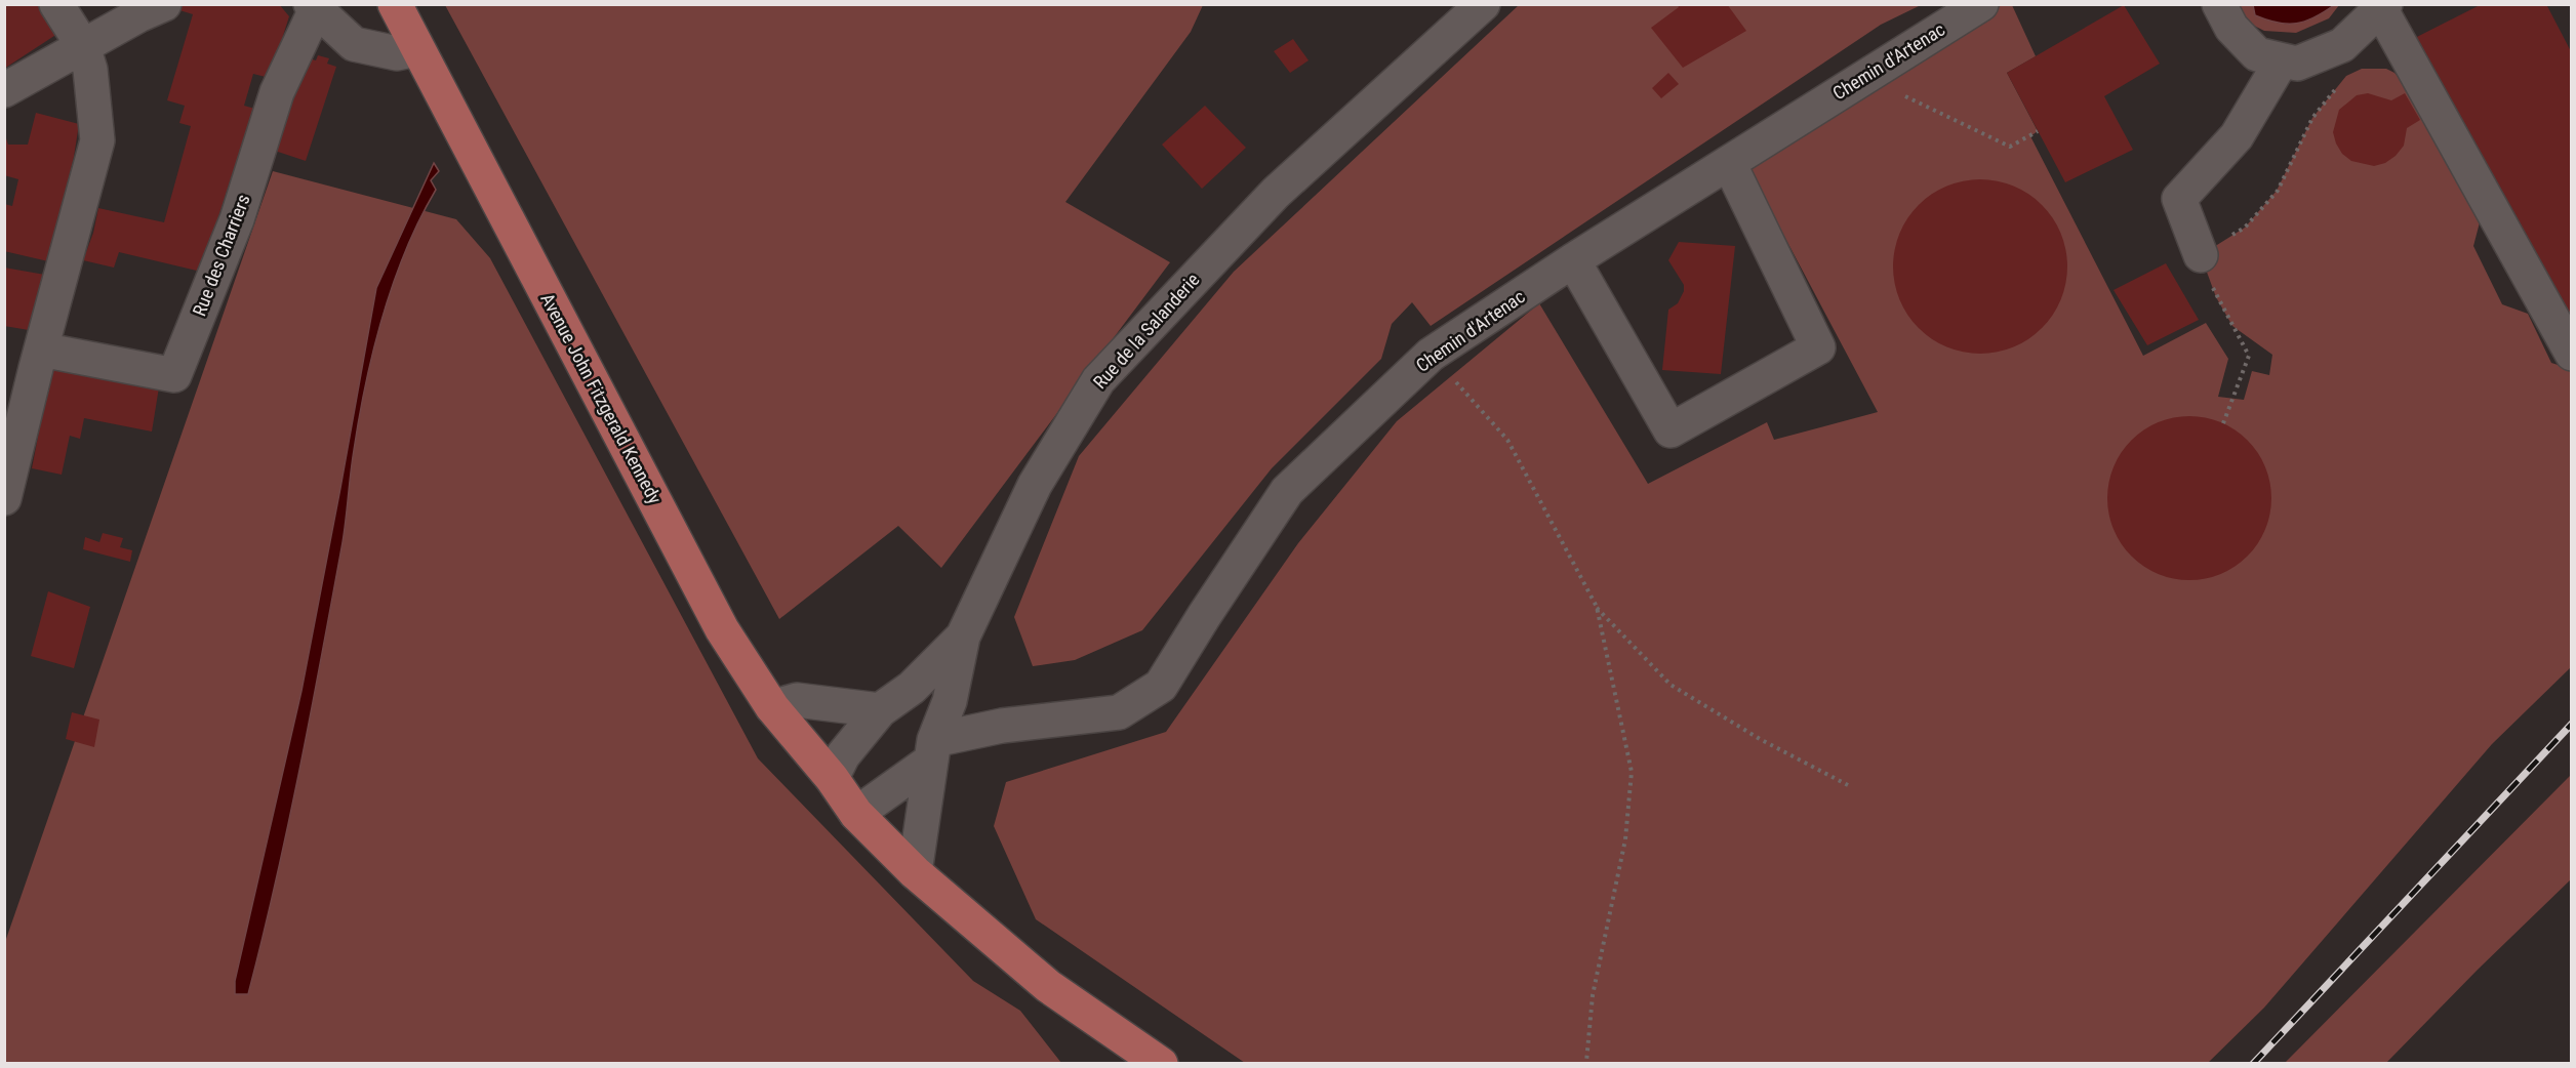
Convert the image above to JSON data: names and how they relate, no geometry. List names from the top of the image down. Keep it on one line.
{"streets":{"main road":["Avenue John Fitzgerald Kennedy"],"street":["Chemin d'Artenac","Rue des Charriers","Rue de la Salanderie"]},"crossings":[["Rue des Charriers","Avenue John Fitzgerald Kennedy"],["Rue de la Salanderie","Avenue John Fitzgerald Kennedy"]]}
